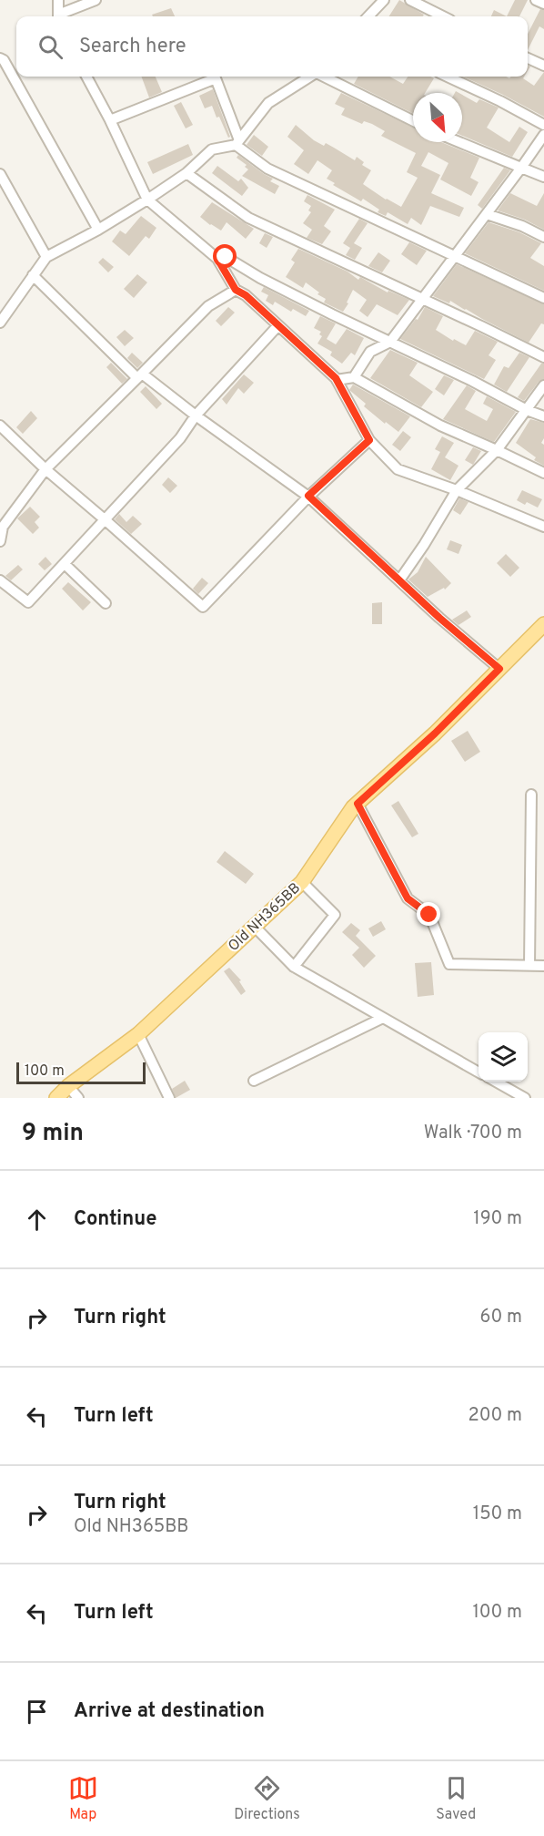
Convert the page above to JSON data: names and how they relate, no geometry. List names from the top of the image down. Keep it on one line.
{"streets":{"main road":["Old NH365BB"]},"scale_bar":"100 m","north":"bottom right","page":{"search":"Search here","scale":"100 m","heading":["9 min","Walk · 700 m"],"list":[["Continue","190 m"],["Turn right","60 m"],["Turn left","200 m"],["Turn right","Old NH365BB","150 m"],["Turn left","100 m"],"Arrive at destination"],"nav":["Map","Directions","Saved"]}}
